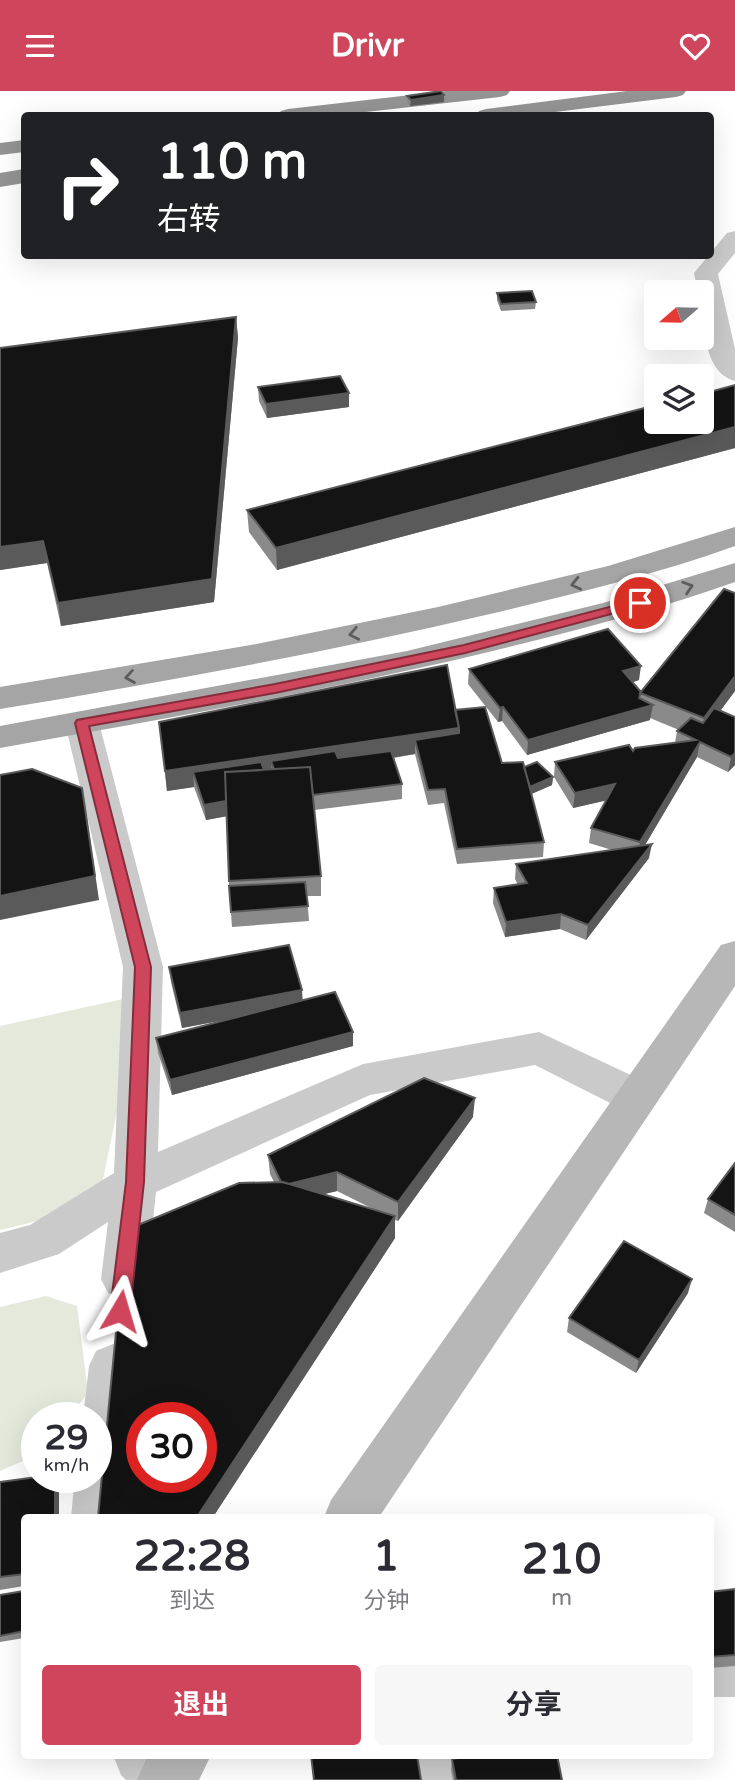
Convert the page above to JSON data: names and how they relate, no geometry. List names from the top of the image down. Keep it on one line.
{"north":"left","page":{"header":"Drivr","turn":["110 m","右转"],"speed":"29 km/h","limit":"30","eta":["22:28","到达","1","分钟","210","m"],"buttons":["退出","分享"]}}
